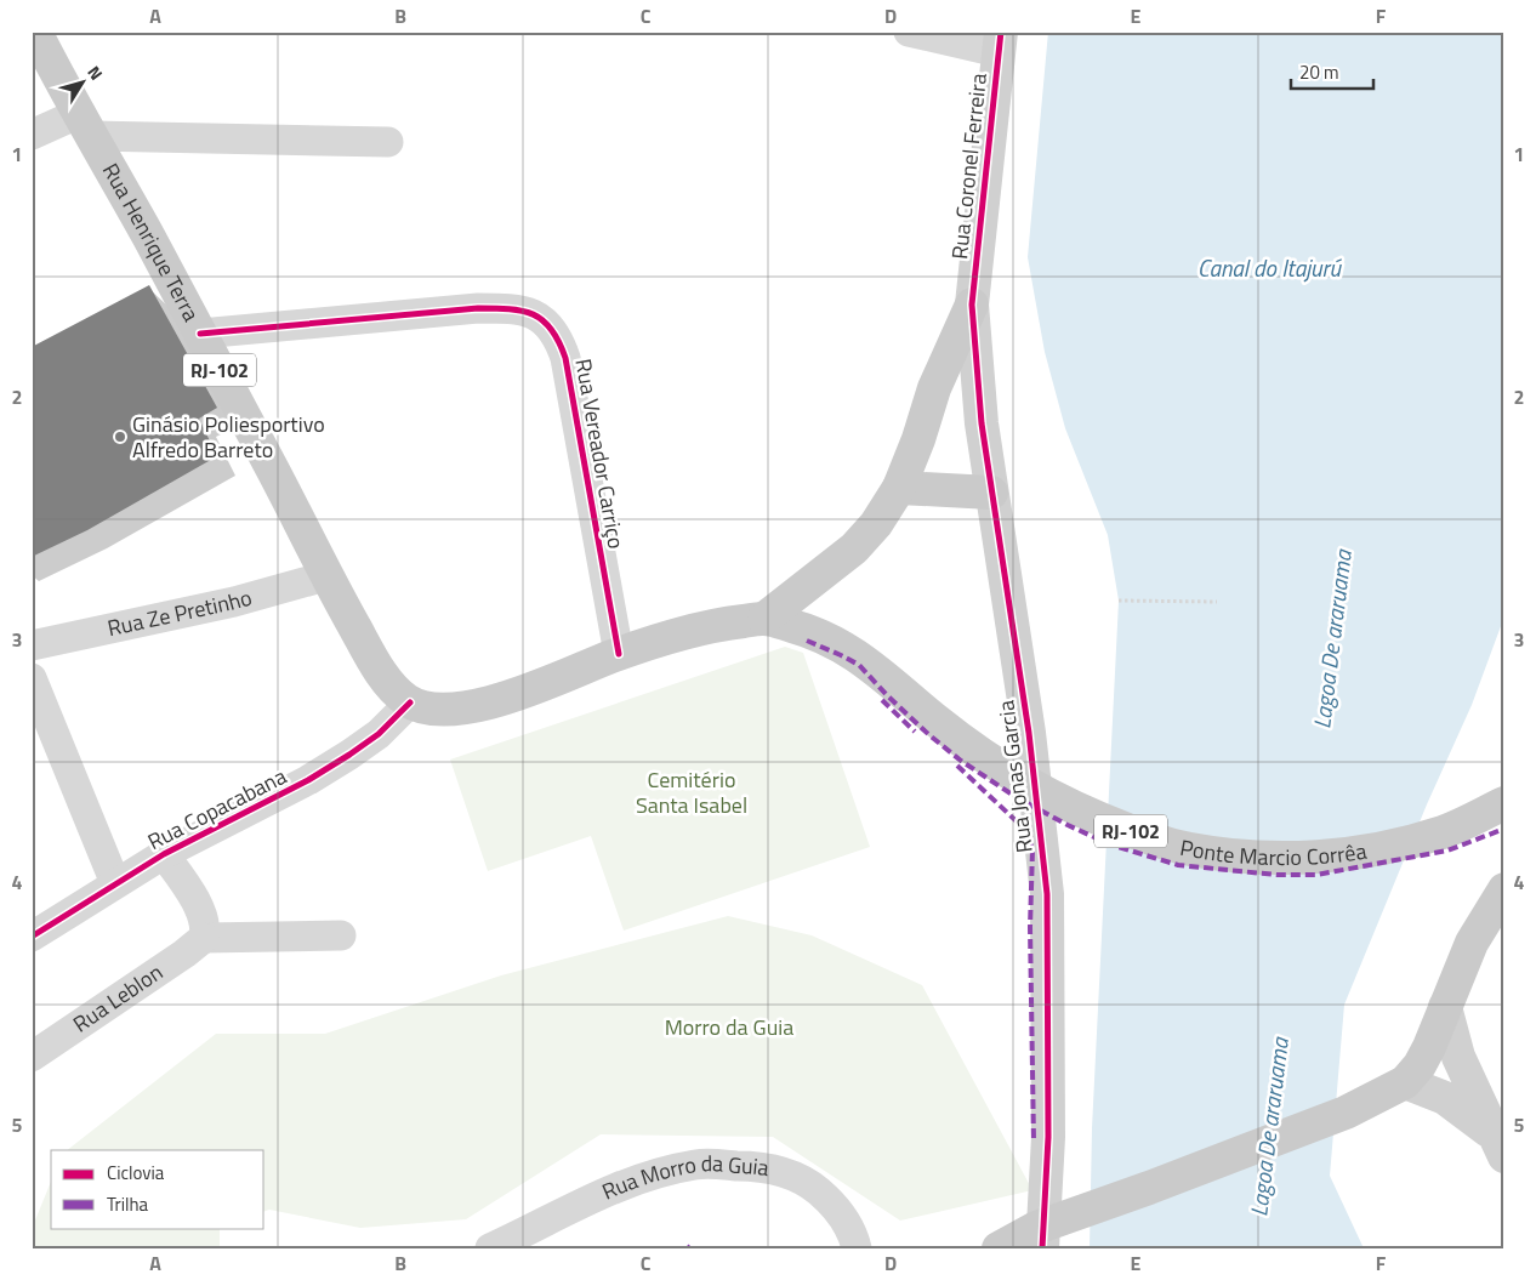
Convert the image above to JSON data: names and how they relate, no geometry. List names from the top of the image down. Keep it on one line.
{"streets":{"main road":["Rua Henrique Terra","RJ-102","Ponte Marcio Corrêa"],"street":["Rua Coronel Ferreira","Rua Vereador Carriço","Rua Ze Pretinho","Rua Jonas Garcia","Rua Copacabana","Rua Leblon","Rua Morro da Guia"]},"crossings":[["Rua Coronel Ferreira","Rua Jonas Garcia"],["Rua Henrique Terra","RJ-102"],["Rua Henrique Terra","Rua Vereador Carriço"],["Rua Henrique Terra","Rua Ze Pretinho"],["Rua Henrique Terra","Rua Copacabana"],["RJ-102","Rua Vereador Carriço"],["RJ-102","Rua Copacabana"],["RJ-102","Ponte Marcio Corrêa"]],"water":["Canal do Itajurú","Lagoa De araruama"],"parks":["Cemitério Santa Isabel","Morro da Guia"],"places":["Ginásio Poliesportivo Alfredo Barreto"],"legend":["Ciclovia","Trilha"],"scale_bar":"20 m","north":"top right","grid":{"columns":["A","B","C","D","E","F"],"rows":["1","2","3","4","5"]}}
